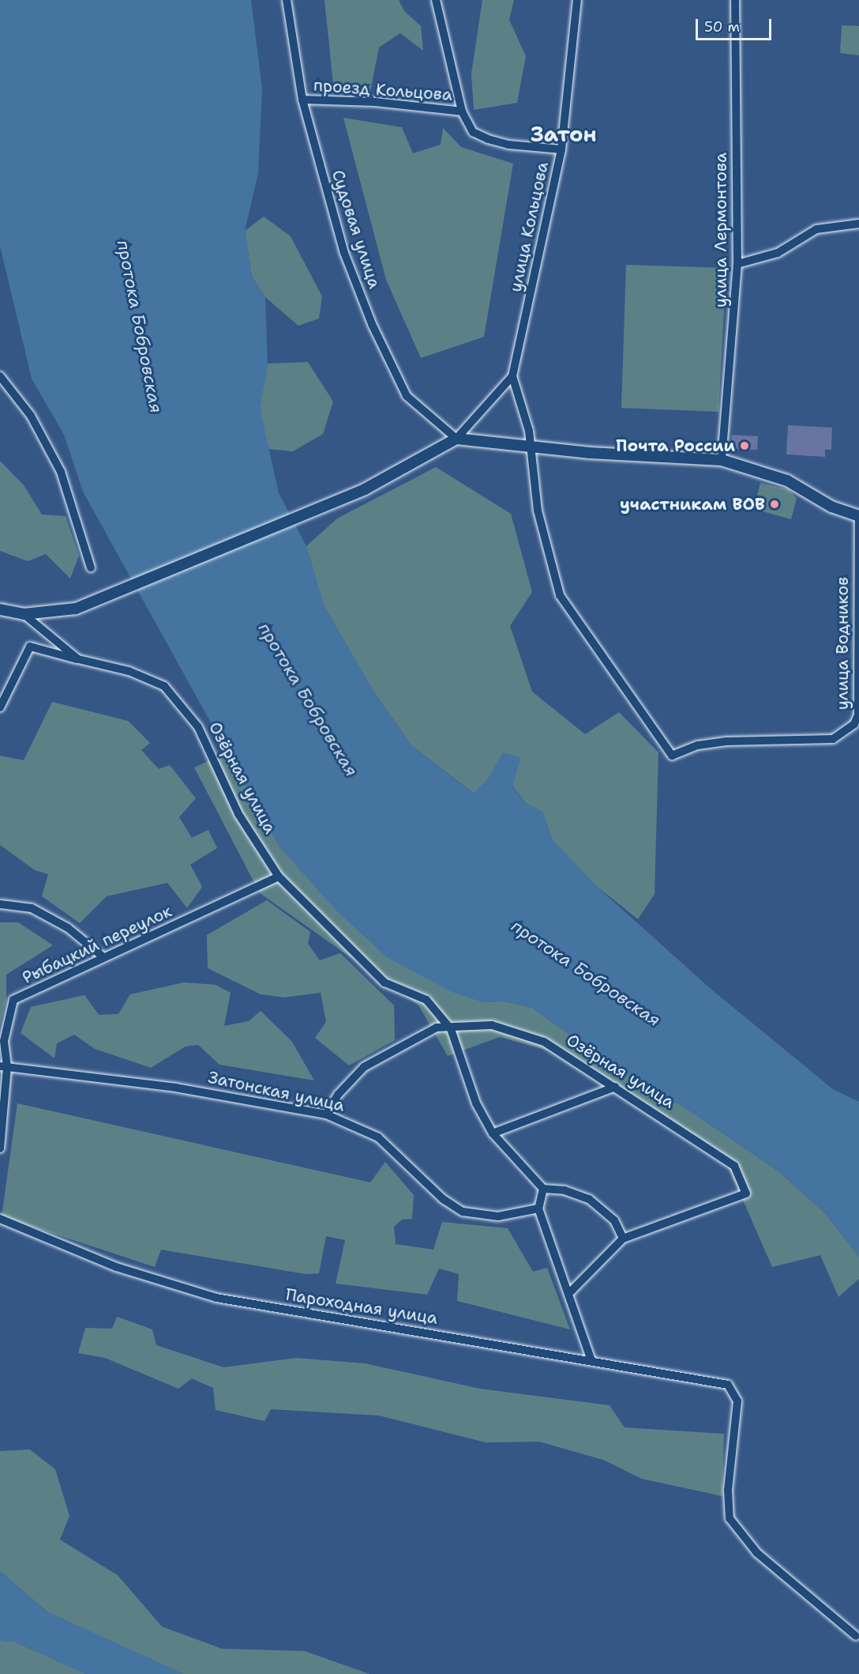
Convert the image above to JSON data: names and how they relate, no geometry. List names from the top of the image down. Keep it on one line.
{"streets":{"street":["проезд Кольцова","улица Кольцова","Судовая улица","улица Лермонтова","улица Водников","Озёрная улица","Рыбацкий переулок","Затонская улица","Пароходная улица"]},"crossings":[["проезд Кольцова","улица Кольцова"],["проезд Кольцова","Судовая улица"],["улица Кольцова","Судовая улица"],["улица Кольцова","Озёрная улица"],["Судовая улица","Озёрная улица"],["Озёрная улица","Рыбацкий переулок"],["Озёрная улица","Затонская улица"],["Рыбацкий переулок","Затонская улица"]],"districts":["Затон"],"water":["протока Бобровская"],"places":["Почта России","участникам ВОВ"],"scale_bar":"50 m"}
